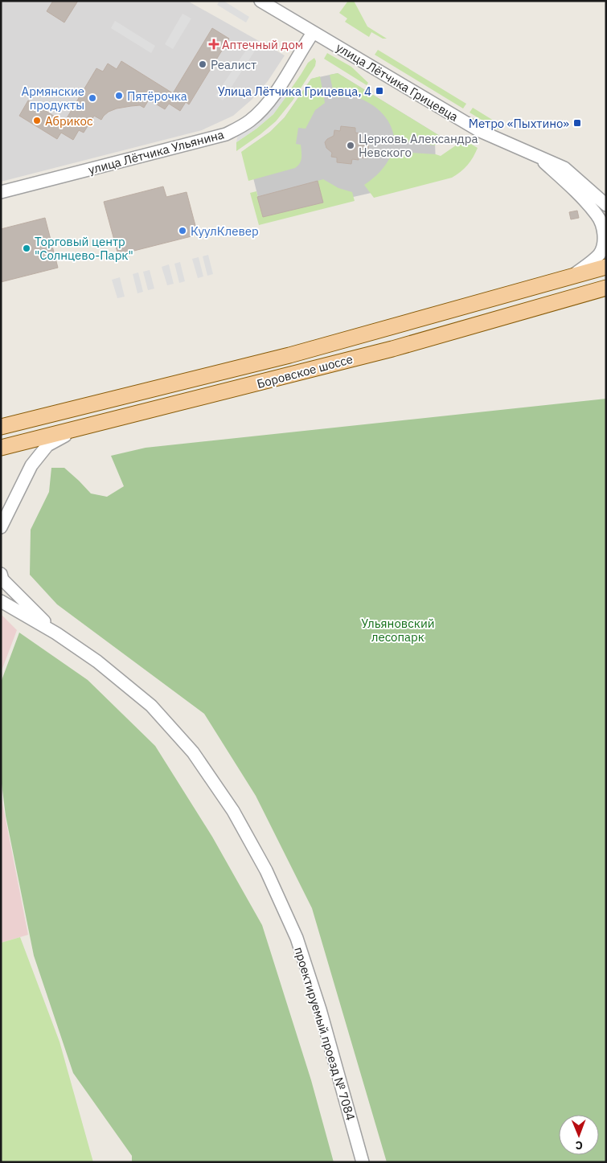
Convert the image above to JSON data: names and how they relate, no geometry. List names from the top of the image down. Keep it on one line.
{"streets":{"main road":["Боровское шоссе"],"street":["улица Лётчика Грицевца","улица Лётчика Ульянина","проектируемый проезд № 7084"]},"crossings":[["улица Лётчика Грицевца","улица Лётчика Ульянина"],["улица Лётчика Грицевца","Боровское шоссе"]],"parks":["Ульяновский лесопарк"],"places":{"health":["Аптечный дом"],"other":["Реалист","Пятёрочка","Армянские продукты","Абрикос","Церковь Александра Невского","КуулКлевер","Торговый центр \"Солнцево-Парк\""],"transit":["Улица Лётчика Грицевца, 4","Метро «Пыхтино»"]},"north":"bottom"}
